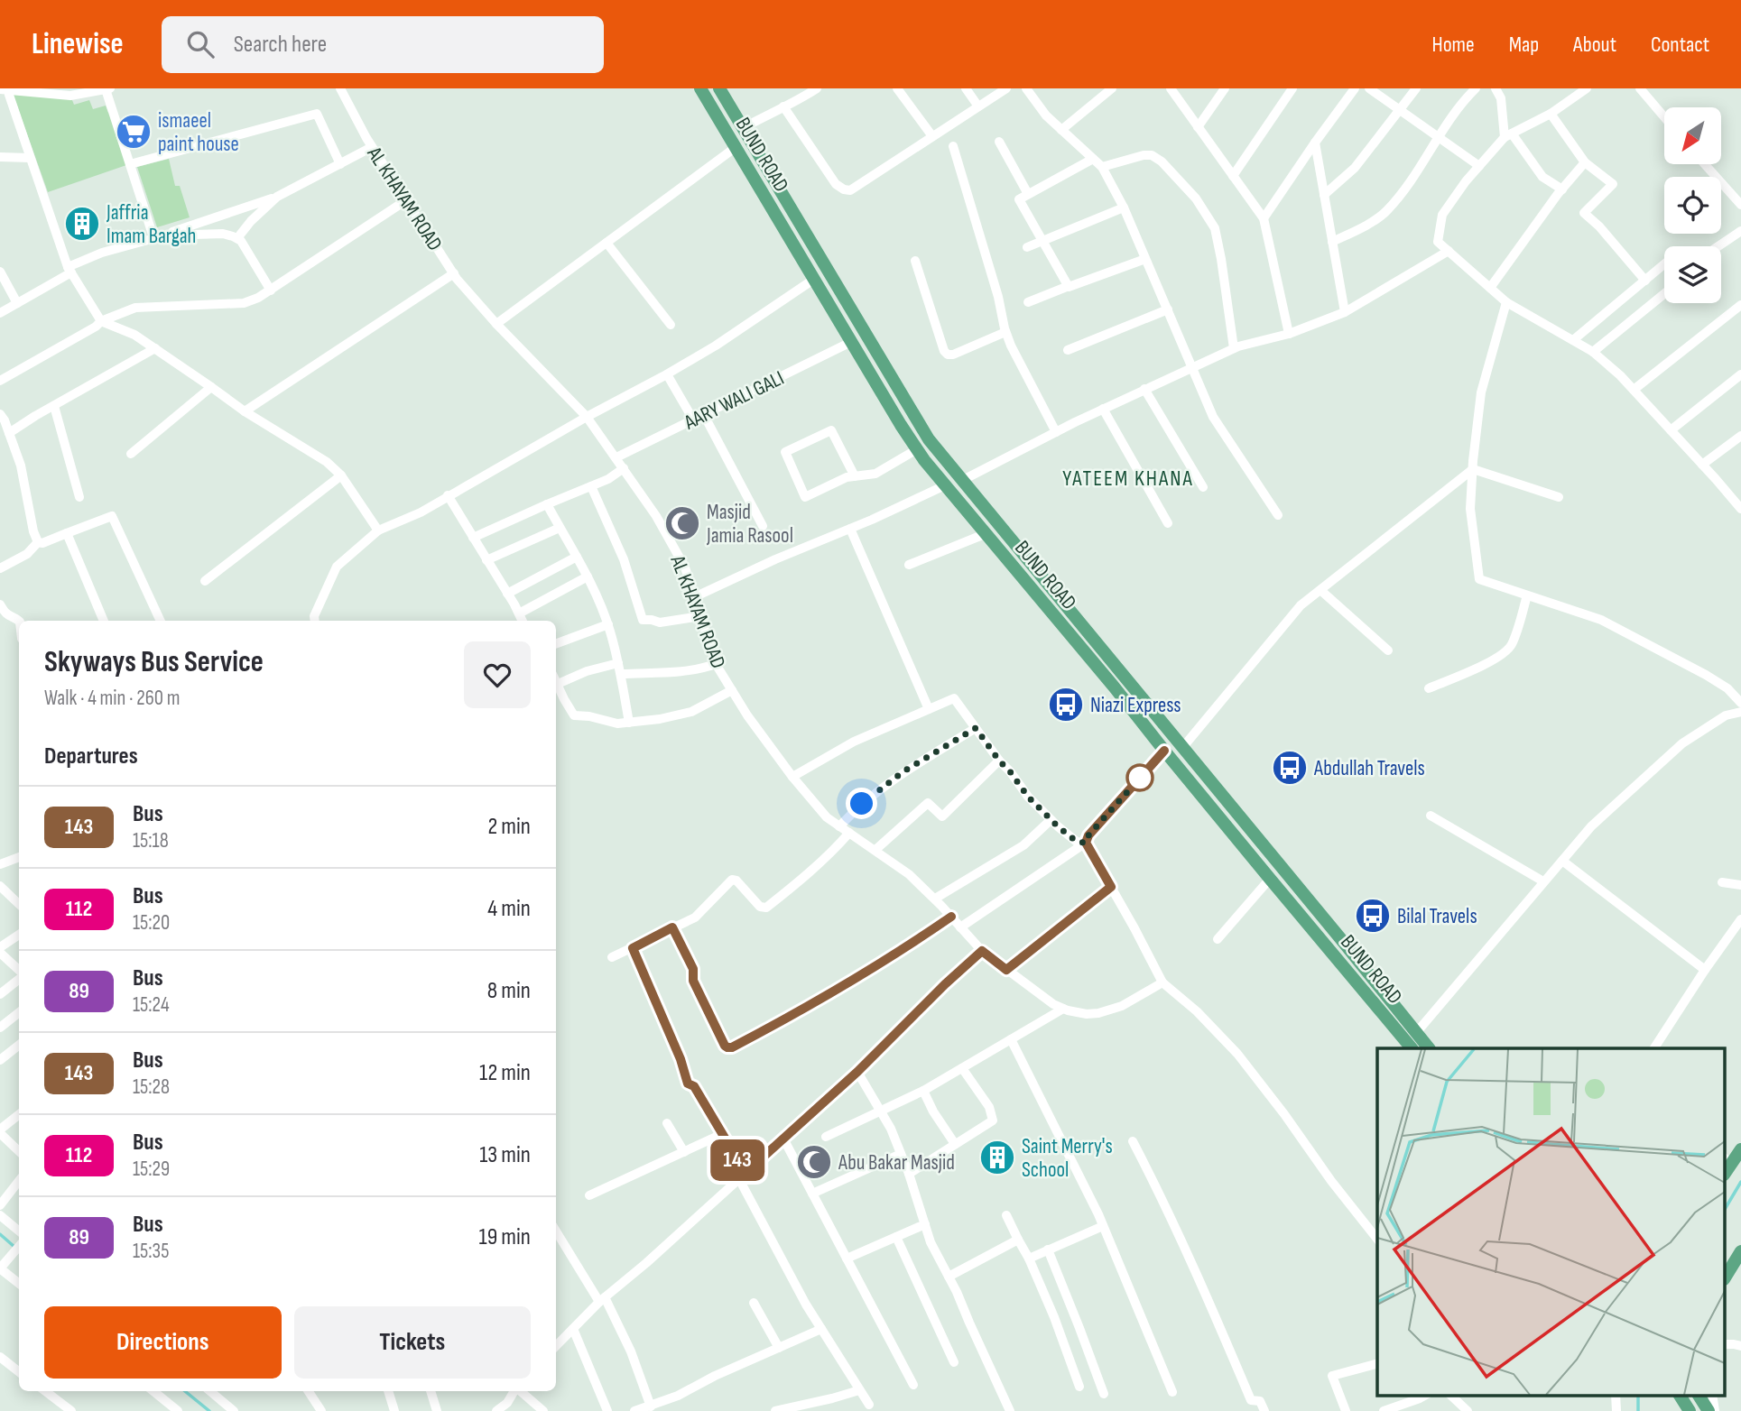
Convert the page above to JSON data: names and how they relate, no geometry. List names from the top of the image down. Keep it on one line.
{"streets":{"main road":["BUND ROAD"],"street":["AL KHAYAM ROAD","AARY WALI GALI"]},"crossings":[["BUND ROAD","AARY WALI GALI"],["AL KHAYAM ROAD","AARY WALI GALI"]],"districts":["YATEEM KHANA"],"places":{"supermarket":["ismaeel paint house"],"building":["Jaffria Imam Bargah","Saint Merry's School"],"mosque":["Masjid Jamia Rasool","Abu Bakar Masjid"],"bus stop":["Niazi Express","Abdullah Travels","Bilal Travels"]},"lines":["bus line 143"],"north":"bottom left","page":{"header":"Linewise","search":"Search here","nav":["Home","Map","About","Contact"],"on_map":"143","heading":[["Skyways Bus Service","Walk · 4 min · 260 m"],"Departures"],"list":[{"mark":"143","name":"Bus","note":"15:18","value":"2 min"},{"mark":"112","name":"Bus","note":"15:20","value":"4 min"},{"mark":"89","name":"Bus","note":"15:24","value":"8 min"},{"mark":"143","name":"Bus","note":"15:28","value":"12 min"},{"mark":"112","name":"Bus","note":"15:29","value":"13 min"},{"mark":"89","name":"Bus","note":"15:35","value":"19 min"}],"buttons":["Directions","Tickets"]}}
